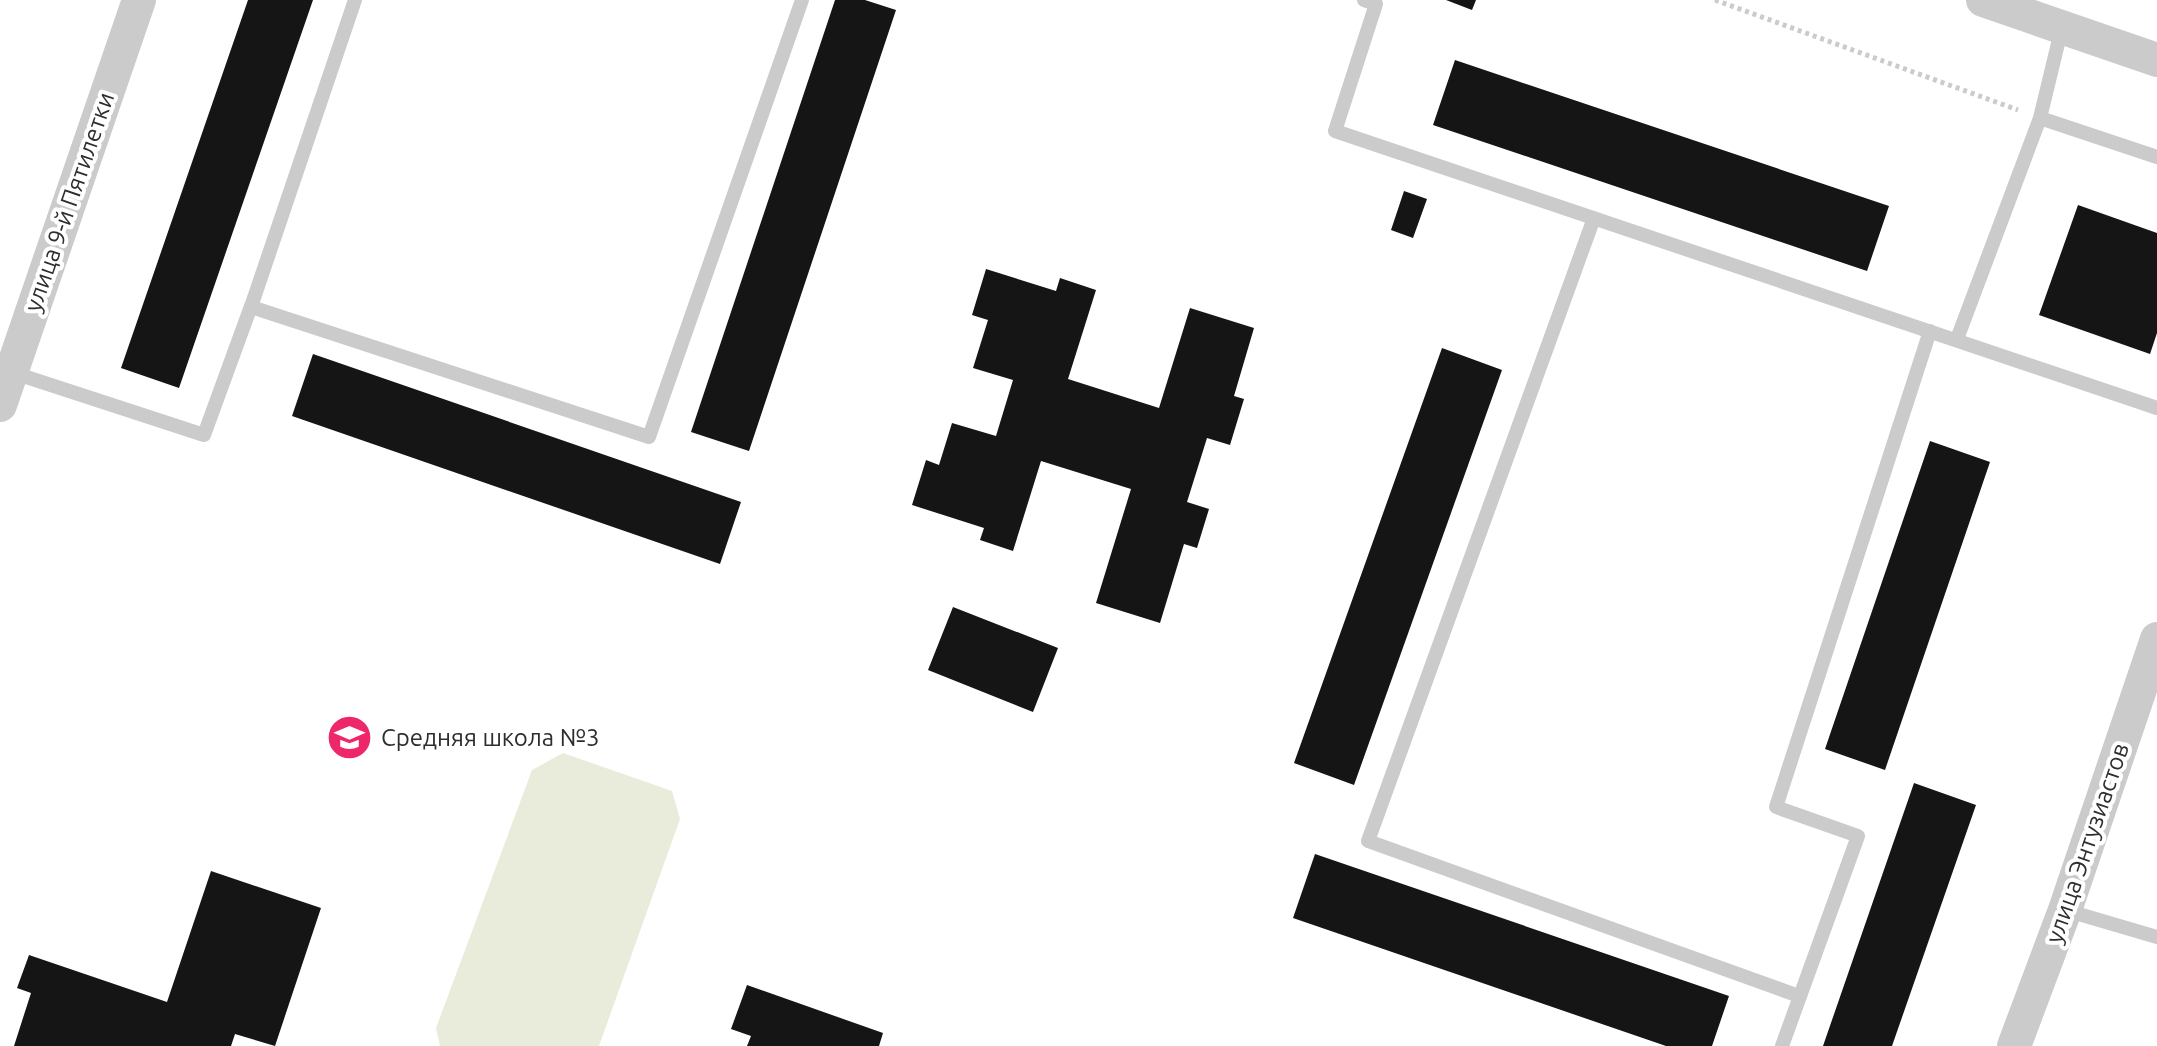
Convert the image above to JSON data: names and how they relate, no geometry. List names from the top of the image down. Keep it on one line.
{"streets":{"street":["улица 9-й Пятилетки","улица Энтузиастов"]},"places":{"school or university":["Средняя школа №3"]}}
